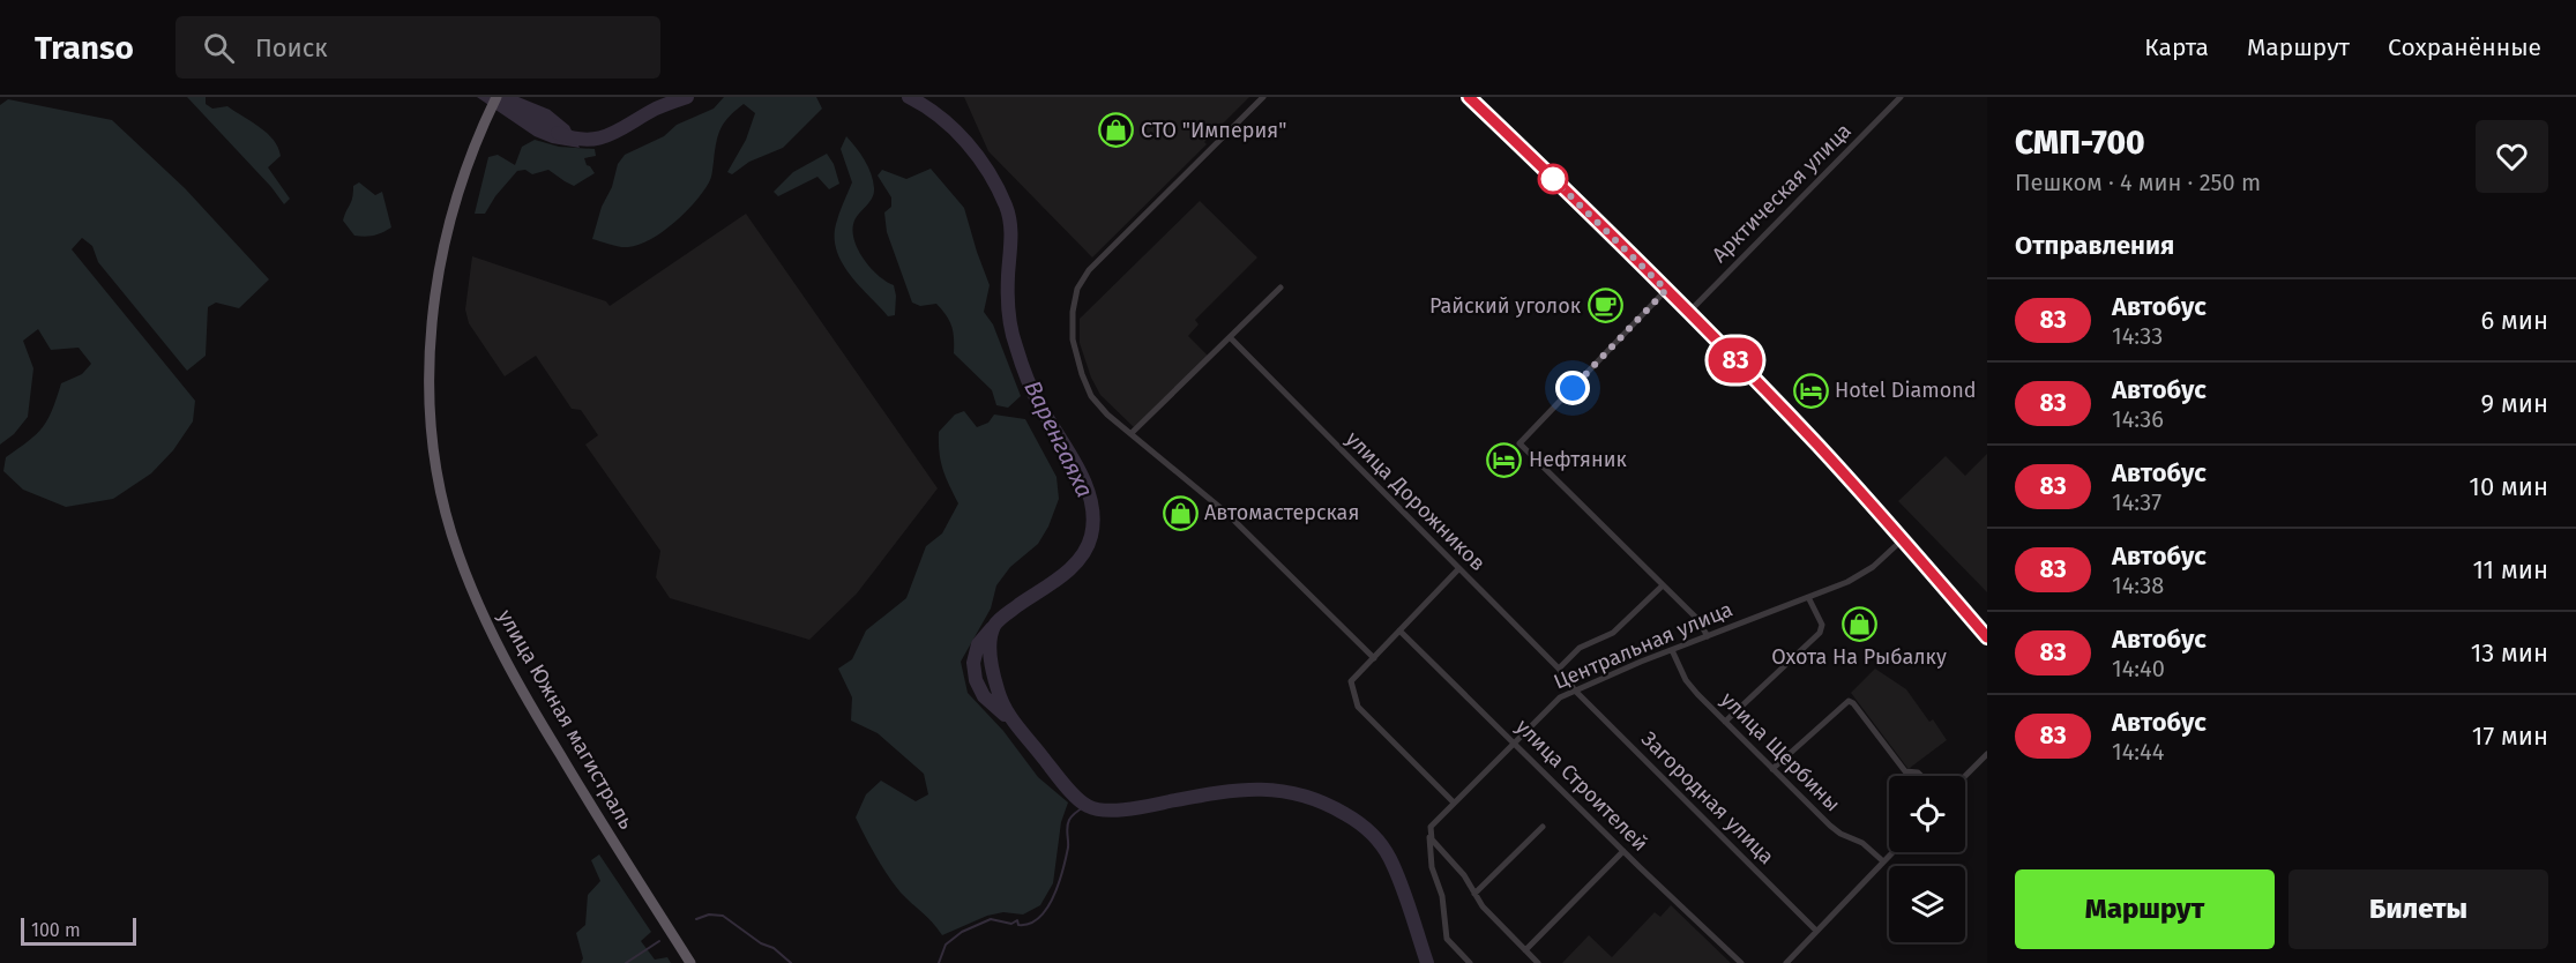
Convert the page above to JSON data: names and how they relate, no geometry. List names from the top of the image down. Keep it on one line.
{"streets":{"highway":["улица Южная магистраль"],"street":["Арктическая улица","улица Дорожников","Центральная улица","улица Щербины","улица Строителей","Загородная улица"]},"crossings":[["улица Дорожников","Центральная улица"],["улица Дорожников","Загородная улица"],["Центральная улица","улица Щербины"],["Центральная улица","улица Строителей"],["Центральная улица","Загородная улица"]],"water":["Варенгаяха"],"places":{"shop":["СТО \"Империя\"","Автомастерская","Охота На Рыбалку"],"cafe":["Райский уголок"],"hotel":["Hotel Diamond","Нефтяник"]},"lines":["bus line 83"],"scale_bar":"100 m","page":{"header":"Transo","search":"Поиск","nav":["Карта","Маршрут","Сохранённые"],"on_map":"83","heading":[["СМП-700","Пешком · 4 мин · 250 m"],"Отправления"],"list":[{"mark":"83","name":"Автобус","note":"14:33","value":"6 мин"},{"mark":"83","name":"Автобус","note":"14:36","value":"9 мин"},{"mark":"83","name":"Автобус","note":"14:37","value":"10 мин"},{"mark":"83","name":"Автобус","note":"14:38","value":"11 мин"},{"mark":"83","name":"Автобус","note":"14:40","value":"13 мин"},{"mark":"83","name":"Автобус","note":"14:44","value":"17 мин"}],"buttons":["Маршрут","Билеты"],"scale":"100 m"}}
